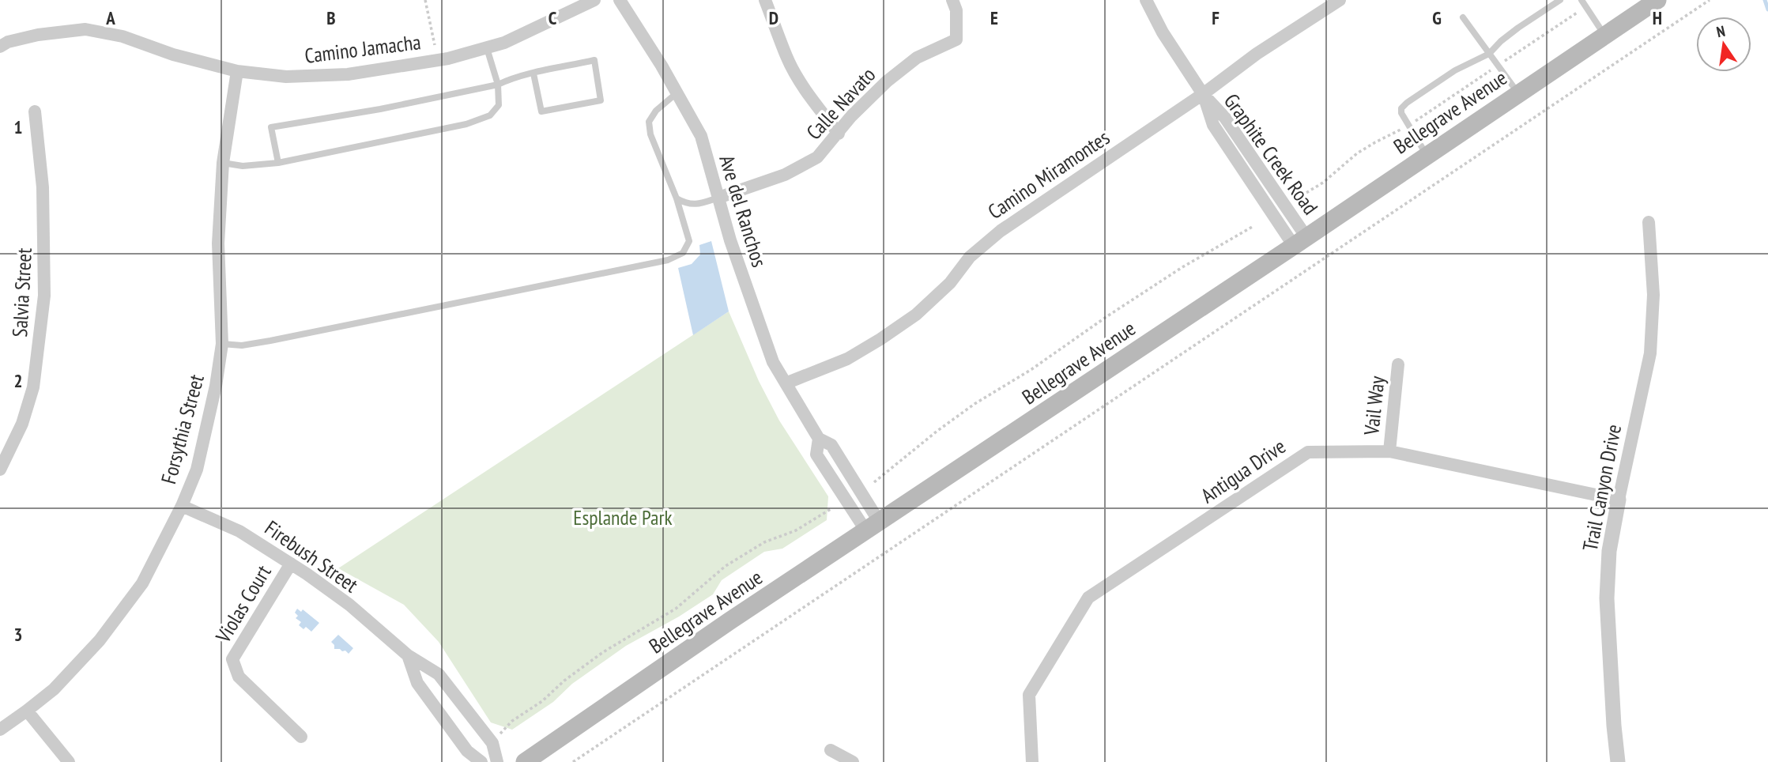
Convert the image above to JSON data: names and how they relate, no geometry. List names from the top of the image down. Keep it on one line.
{"streets":{"main road":["Bellegrave Avenue"],"street":["Camino Jamacha","Calle Navato","Graphite Creek Road","Camino Miramontes","Ave del Ranchos","Salvia Street","Vail Way","Forsythia Street","Antigua Drive","Trail Canyon Drive","Firebush Street","Violas Court"]},"crossings":[["Camino Jamacha","Forsythia Street"],["Calle Navato","Ave del Ranchos"],["Bellegrave Avenue","Graphite Creek Road"],["Bellegrave Avenue","Ave del Ranchos"],["Graphite Creek Road","Camino Miramontes"],["Camino Miramontes","Ave del Ranchos"],["Vail Way","Antigua Drive"],["Forsythia Street","Firebush Street"],["Antigua Drive","Trail Canyon Drive"],["Firebush Street","Violas Court"]],"parks":["Esplande Park"],"north":"top","grid":{"columns":["A","B","C","D","E","F","G","H"],"rows":["1","2","3"]}}
